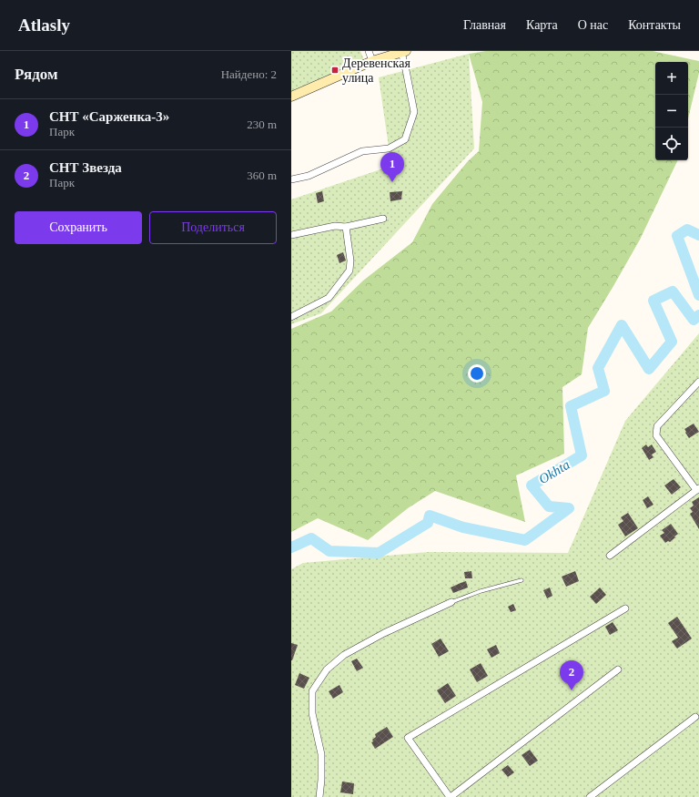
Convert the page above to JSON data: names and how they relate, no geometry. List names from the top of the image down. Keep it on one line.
{"water":["Okhta"],"places":{"transit":["Деревенская улица"]},"page":{"header":"Atlasly","nav":["Главная","Карта","О нас","Контакты"],"heading":["Рядом","Найдено: 2"],"map_buttons":["+","−"],"list":[{"mark":"1","name":"СНТ «Сарженка-3»","note":"Парк","value":"230 m"},{"mark":"2","name":"СНТ Звезда","note":"Парк","value":"360 m"}],"pins":["1","2"],"buttons":["Сохранить","Поделиться"]}}
